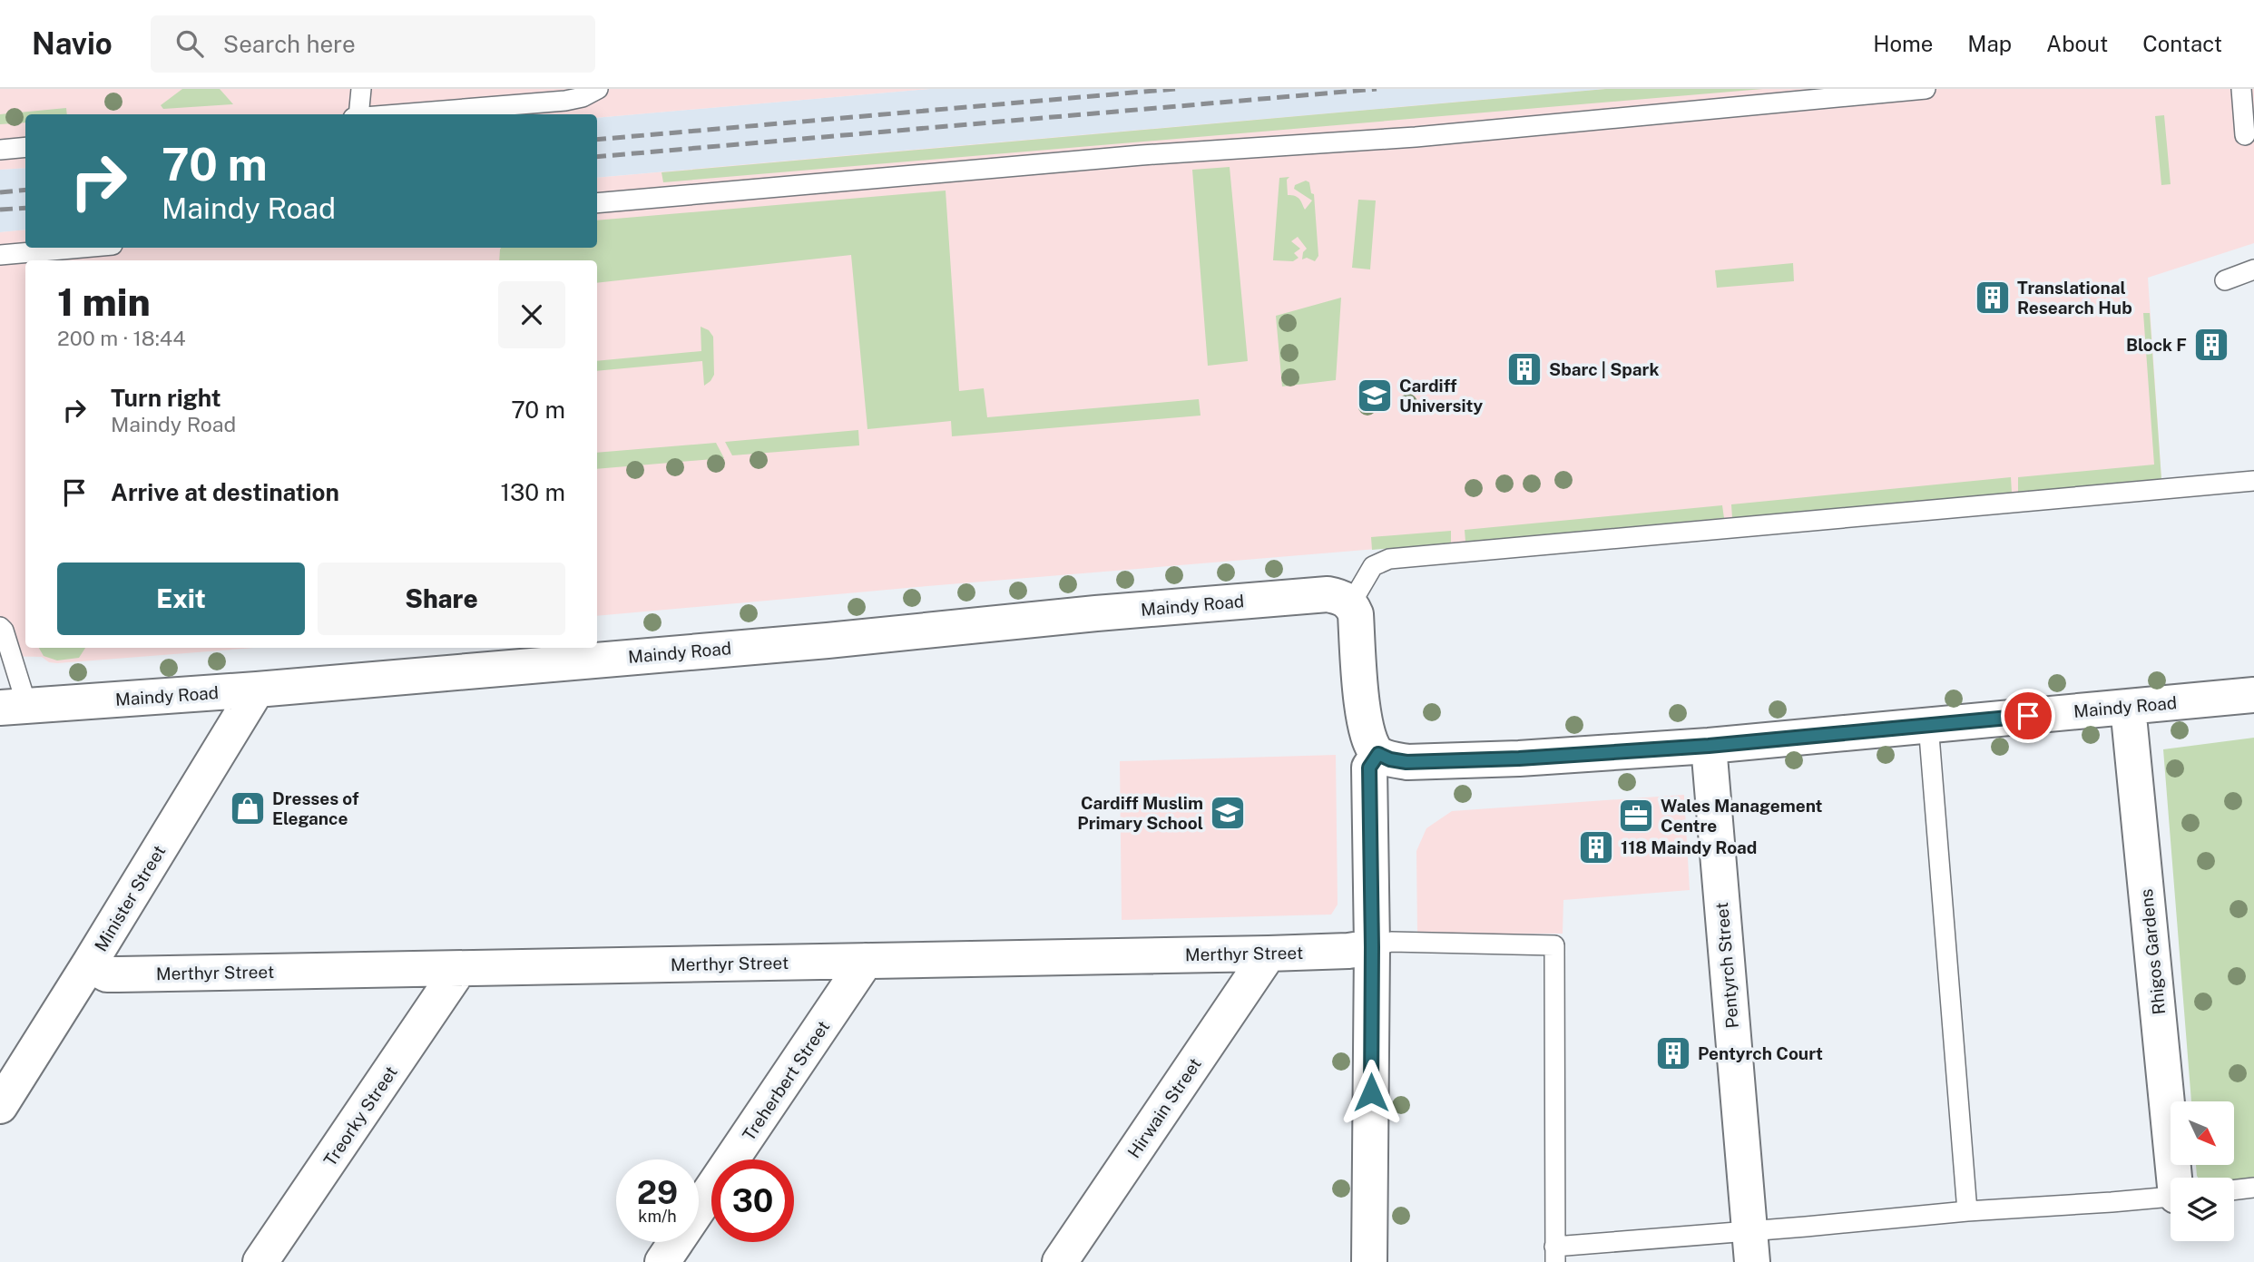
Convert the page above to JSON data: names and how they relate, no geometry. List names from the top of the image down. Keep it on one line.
{"streets":{"street":["Maindy Road","Minister Street","Rhigos Gardens","Merthyr Street","Pentyrch Street","Treherbert Street","Hirwain Street","Treorky Street"]},"crossings":[["Maindy Road","Minister Street"],["Maindy Road","Rhigos Gardens"],["Maindy Road","Pentyrch Street"],["Minister Street","Merthyr Street"],["Merthyr Street","Treherbert Street"],["Merthyr Street","Hirwain Street"],["Merthyr Street","Treorky Street"]],"places":{"building":["Translational Research Hub","Block F","Sbarc | Spark","118 Maindy Road","Pentyrch Court"],"school or university":["Cardiff University","Cardiff Muslim Primary School"],"shop":["Dresses of Elegance"],"office":["Wales Management Centre"]},"north":"bottom right","page":{"header":"Navio","search":"Search here","nav":["Home","Map","About","Contact"],"turn":["70 m","Maindy Road"],"heading":["1 min","200 m · 18:44"],"list":[{"name":"Turn right","note":"Maindy Road","value":"70 m"},{"name":"Arrive at destination","value":"130 m"}],"buttons":["Exit","Share"],"speed":"29 km/h","limit":"30"}}
